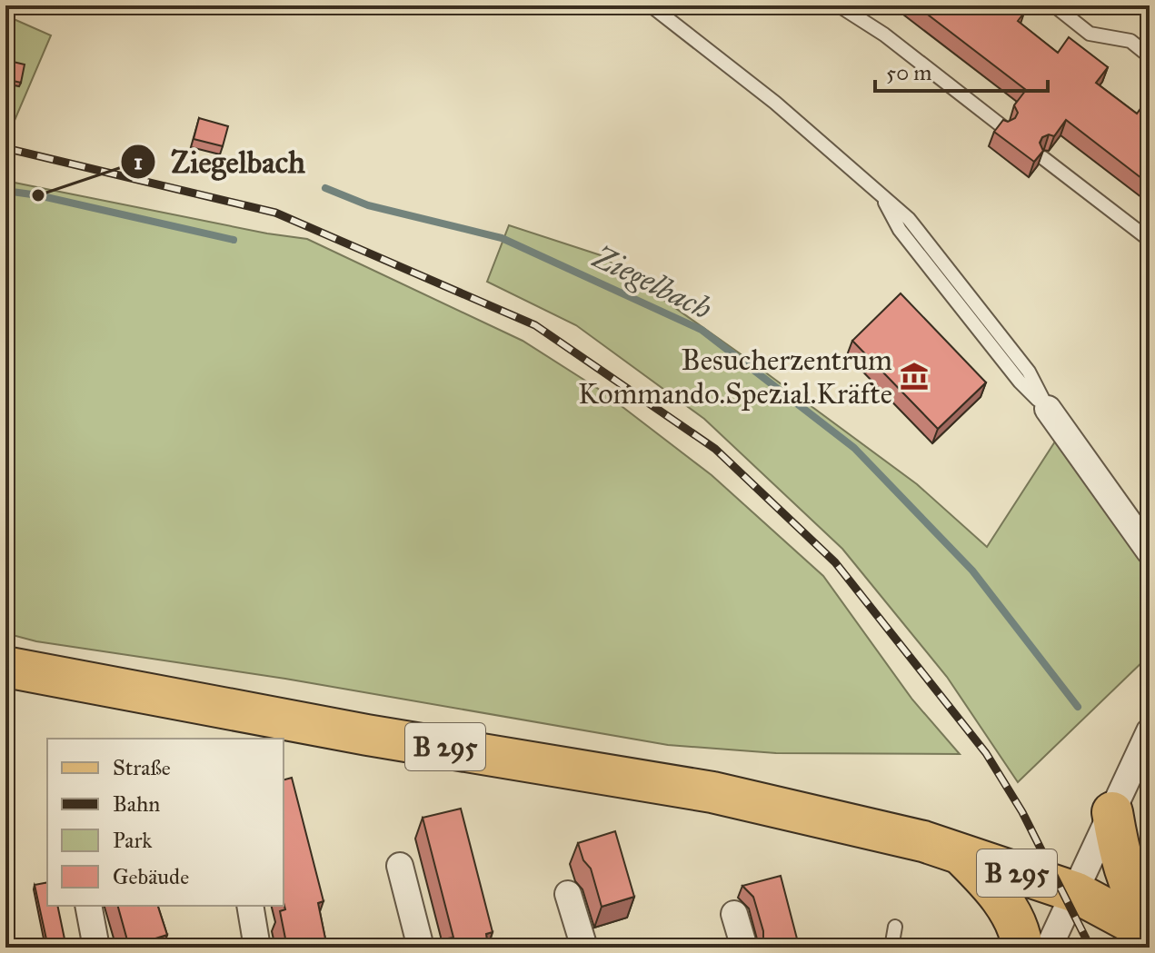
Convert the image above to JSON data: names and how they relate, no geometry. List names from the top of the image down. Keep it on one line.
{"streets":{"main road":["B 295"]},"water":["Ziegelbach"],"places":{"other":["Ziegelbach"],"museum":["Besucherzentrum Kommando.Spezial.Kräfte"]},"legend":["Straße","Bahn","Park","Gebäude"],"scale_bar":"50 m"}
